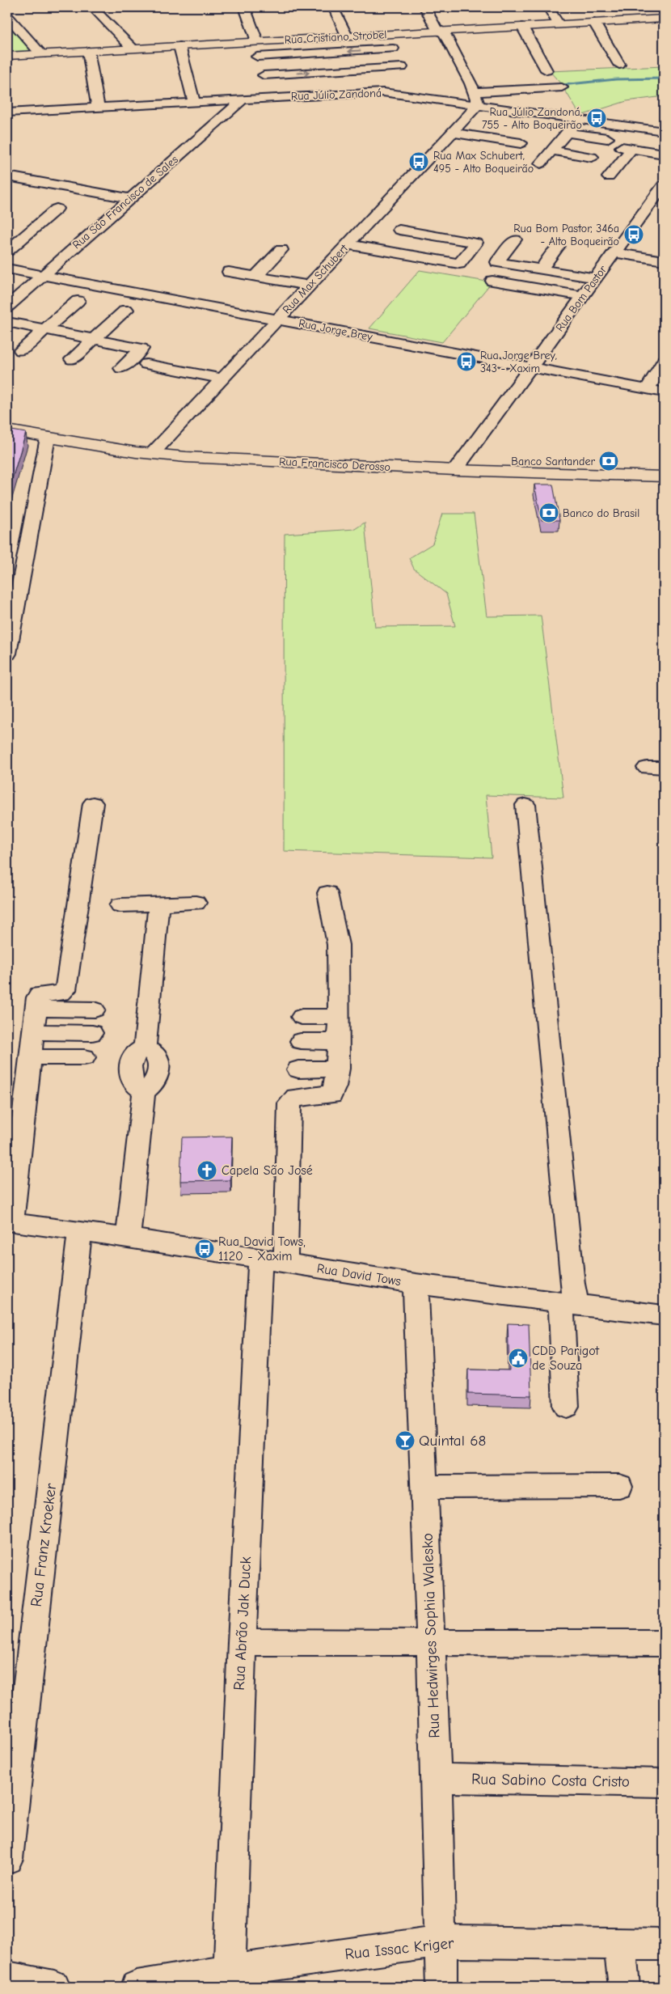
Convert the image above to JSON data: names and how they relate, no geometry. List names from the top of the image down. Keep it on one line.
{"streets":{"main road":["Rua Cristiano Strobel","Rua Francisco Derosso"],"street":["Rua Júlio Zandoná","Rua São Francisco de Sales","Rua Max Schubert","Rua Bom Pastor","Rua Jorge Brey","Rua David Tows","Rua Franz Kroeker","Rua Abrão Jak Duck","Rua Hedwirges Sophia Walesko","Rua Sabino Costa Cristo","Rua Issac Kriger"]},"crossings":[["Rua Júlio Zandoná","Rua São Francisco de Sales"],["Rua Júlio Zandoná","Rua Max Schubert"],["Rua São Francisco de Sales","Rua Jorge Brey"],["Rua Max Schubert","Rua Jorge Brey"],["Rua Max Schubert","Rua Francisco Derosso"],["Rua Bom Pastor","Rua Jorge Brey"],["Rua Bom Pastor","Rua Francisco Derosso"],["Rua David Tows","Rua Franz Kroeker"],["Rua David Tows","Rua Abrão Jak Duck"],["Rua David Tows","Rua Hedwirges Sophia Walesko"],["Rua Abrão Jak Duck","Rua Issac Kriger"],["Rua Hedwirges Sophia Walesko","Rua Sabino Costa Cristo"],["Rua Hedwirges Sophia Walesko","Rua Issac Kriger"]],"places":{"bus stop":["Rua Júlio Zandoná, 755 - Alto Boqueirão","Rua Max Schubert, 495 - Alto Boqueirão","Rua Bom Pastor, 346a - Alto Boqueirão","Rua Jorge Brey, 343 - Xaxim","Rua David Tows, 1120 - Xaxim"],"bank":["Banco Santander","Banco do Brasil"],"church":["Capela São José"],"public building":["CDD Parigot de Souza"],"bar":["Quintal 68"]}}
